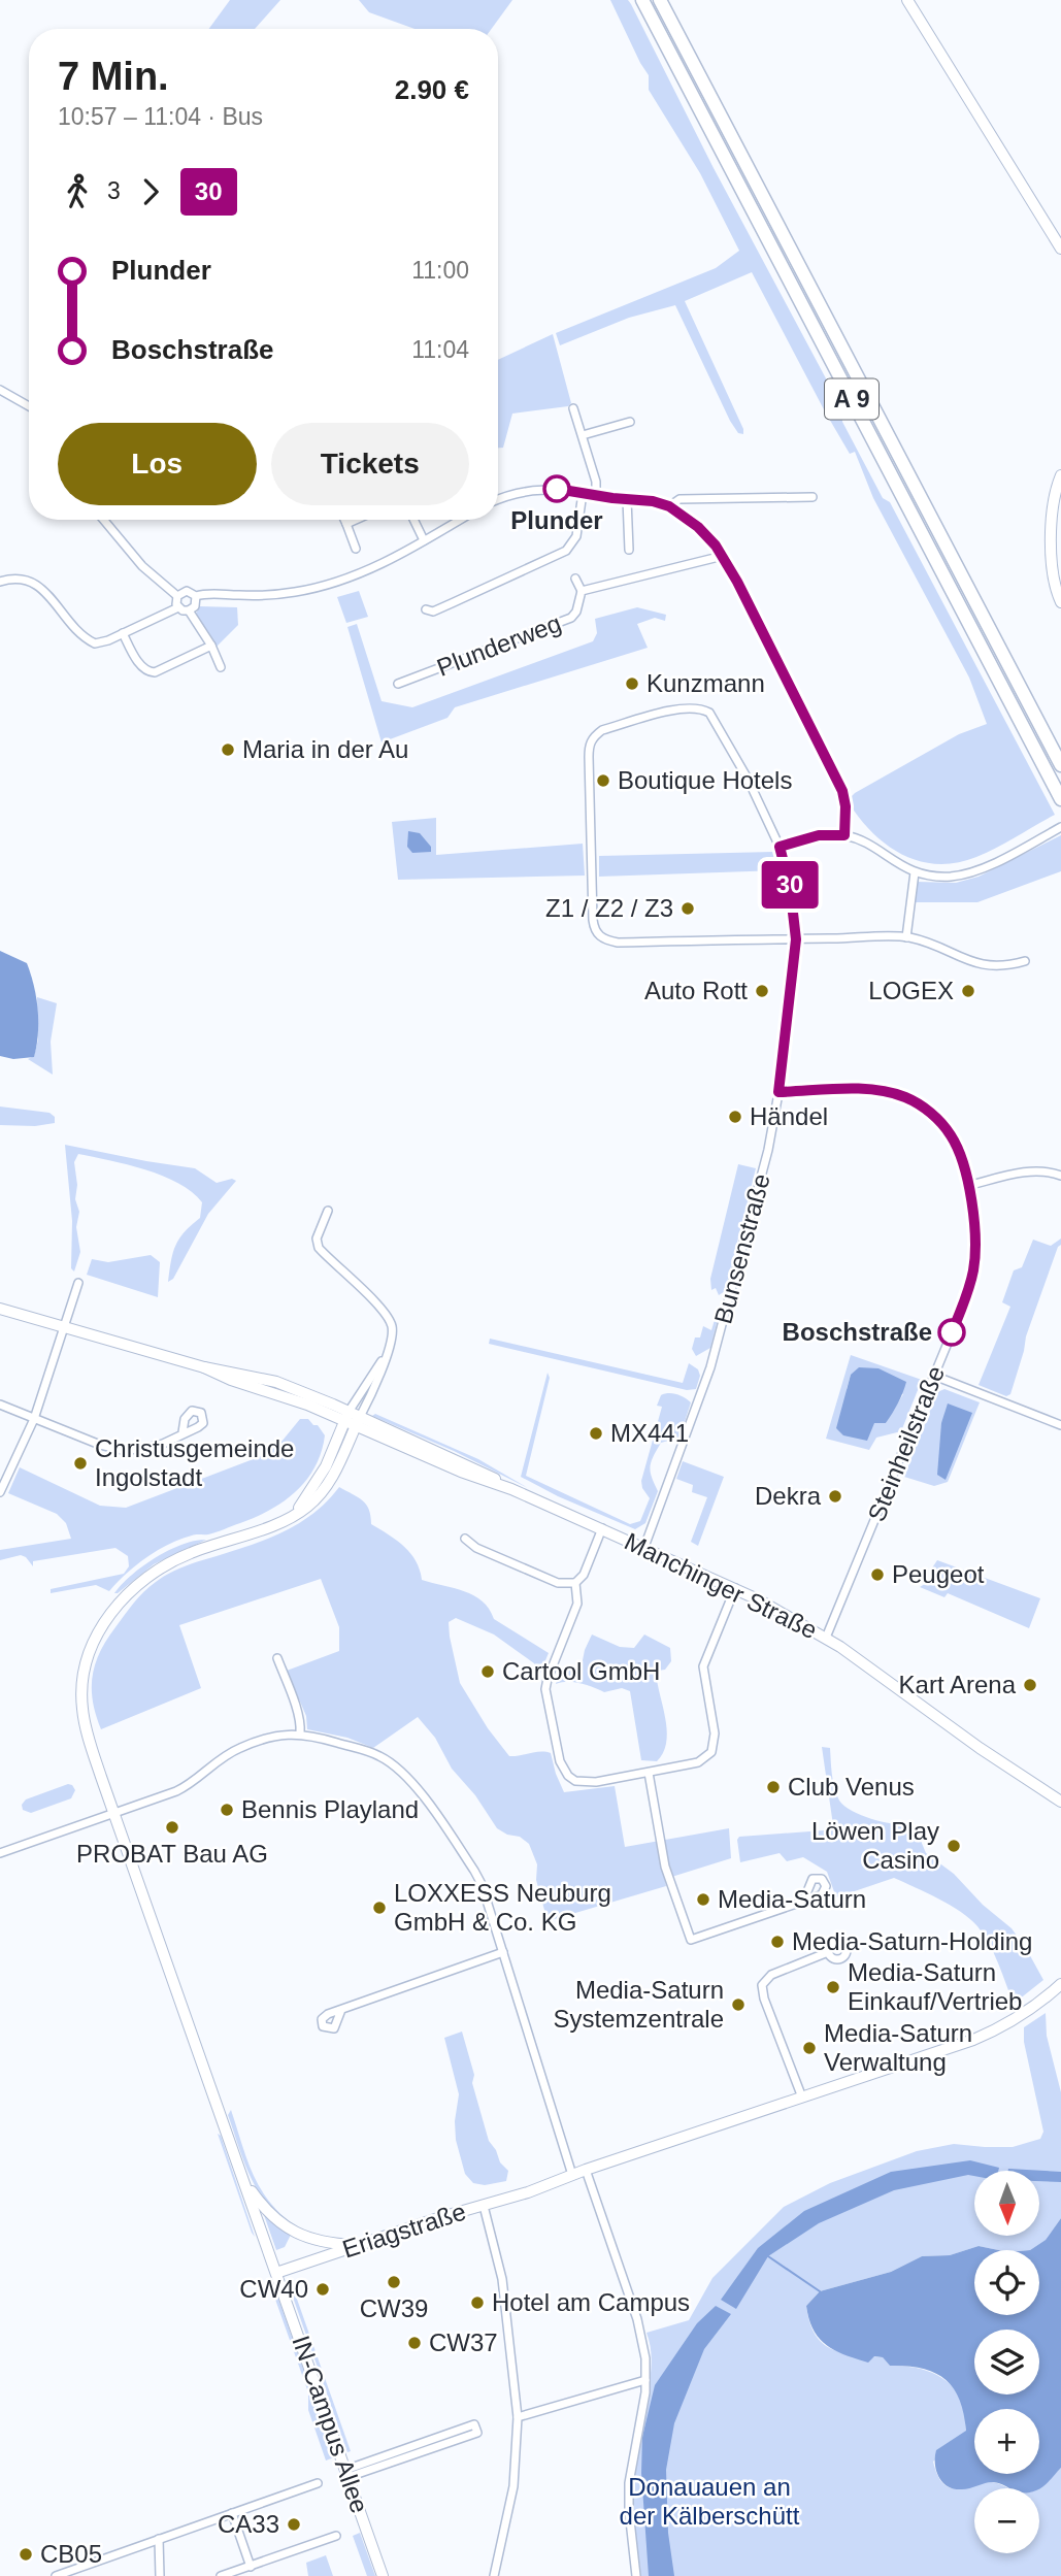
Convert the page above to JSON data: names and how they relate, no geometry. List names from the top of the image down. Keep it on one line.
{"streets":{"highway":["A 9"],"street":["Plunderweg","Bunsenstraße","Steinheilstraße","Manchinger Straße","Eriagstraße","IN-Campus Allee"]},"crossings":[["Bunsenstraße","Steinheilstraße"],["Bunsenstraße","Manchinger Straße"],["Steinheilstraße","Manchinger Straße"],["Eriagstraße","IN-Campus Allee"]],"parks":["Donauauen an der Kälberschütt"],"places":["Plunder","Kunzmann","Maria in der Au","Boutique Hotels","Z1 / Z2 / Z3","Auto Rott","LOGEX","Händel","Boschstraße","MX441","Christusgemeinde Ingolstadt","Dekra","Peugeot","Cartool GmbH","Kart Arena","Club Venus","Bennis Playland","PROBAT Bau AG","Löwen Play Casino","Media-Saturn","LOXXESS Neuburg GmbH & Co. KG","Media-Saturn-Holding","Media-Saturn Einkauf/Vertrieb","Media-Saturn Systemzentrale","Media-Saturn Verwaltung","CW39","CW40","Hotel am Campus","CW37","CA33","CB05"],"lines":["bus line 30"],"north":"bottom","page":{"on_map":"30","heading":["7 Min.","10:57 – 11:04 · Bus","2.90 €"],"legs":["3","30"],"list":[{"name":"Plunder","value":"11:00"},{"name":"Boschstraße","value":"11:04"}],"buttons":["Los","Tickets"],"map_buttons":["+","−"]}}
